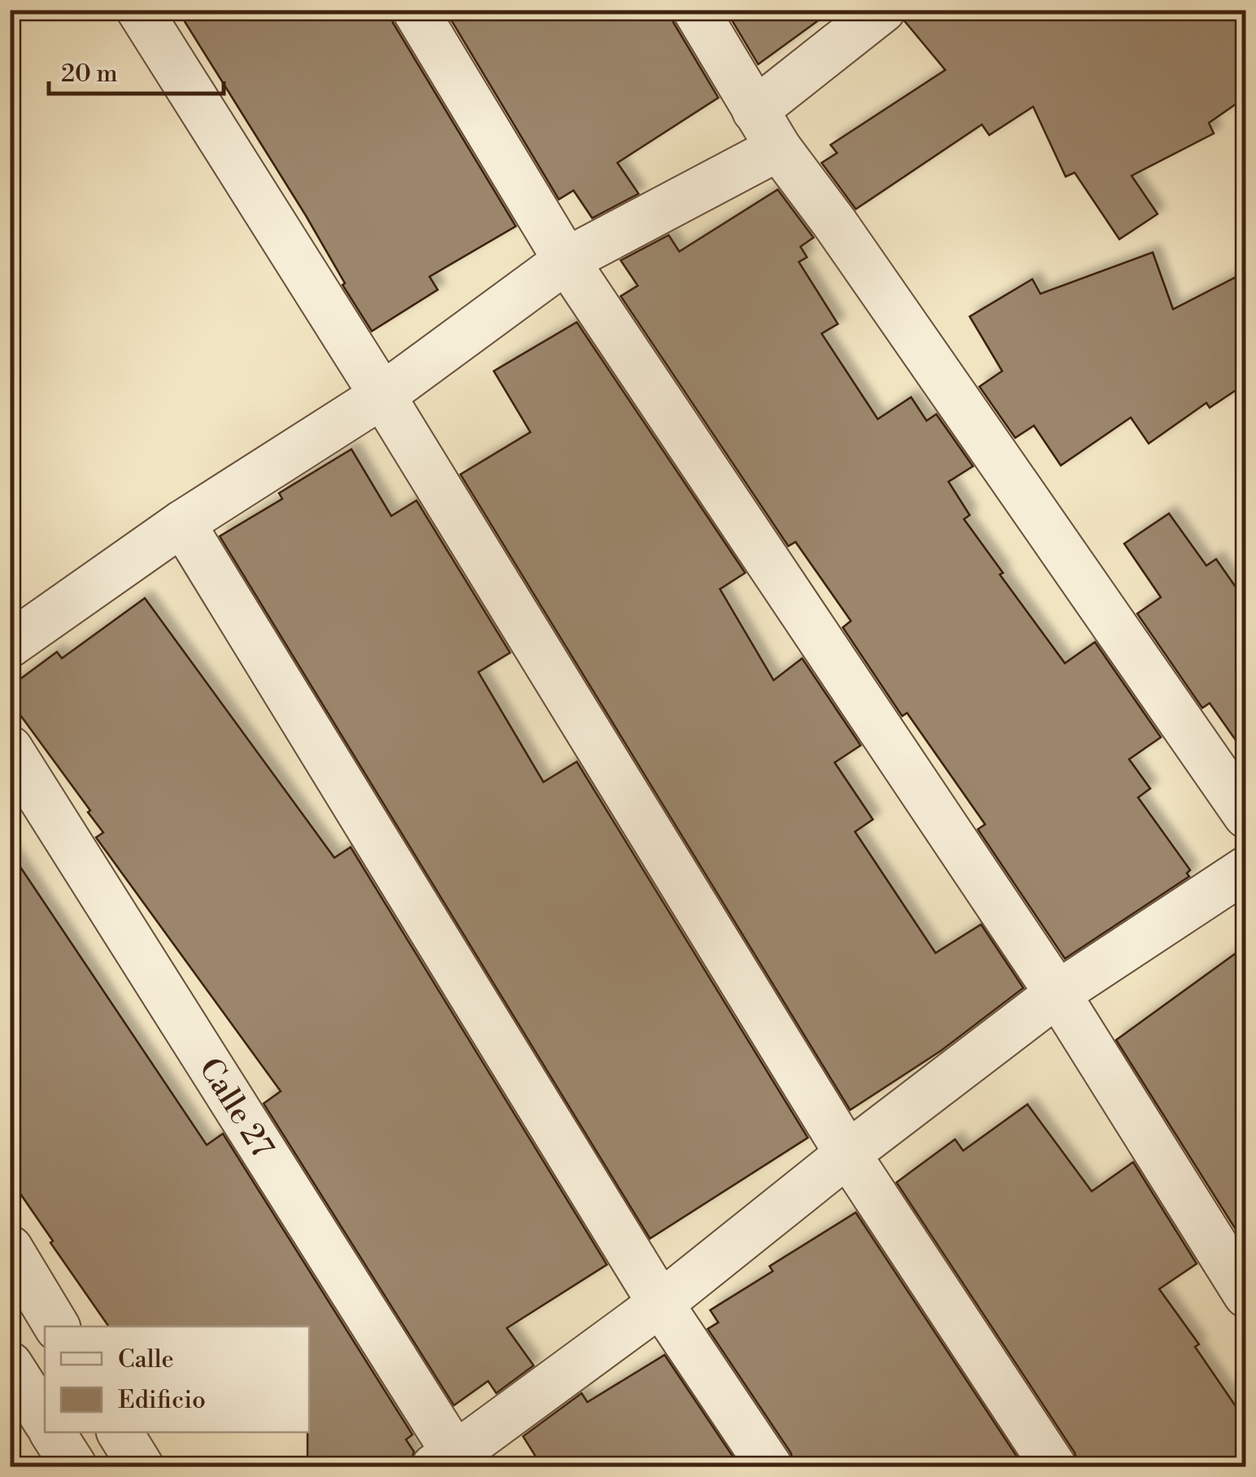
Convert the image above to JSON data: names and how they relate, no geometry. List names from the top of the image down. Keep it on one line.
{"streets":{"street":["Calle 27"]},"legend":["Calle","Edificio"],"scale_bar":"20 m"}
